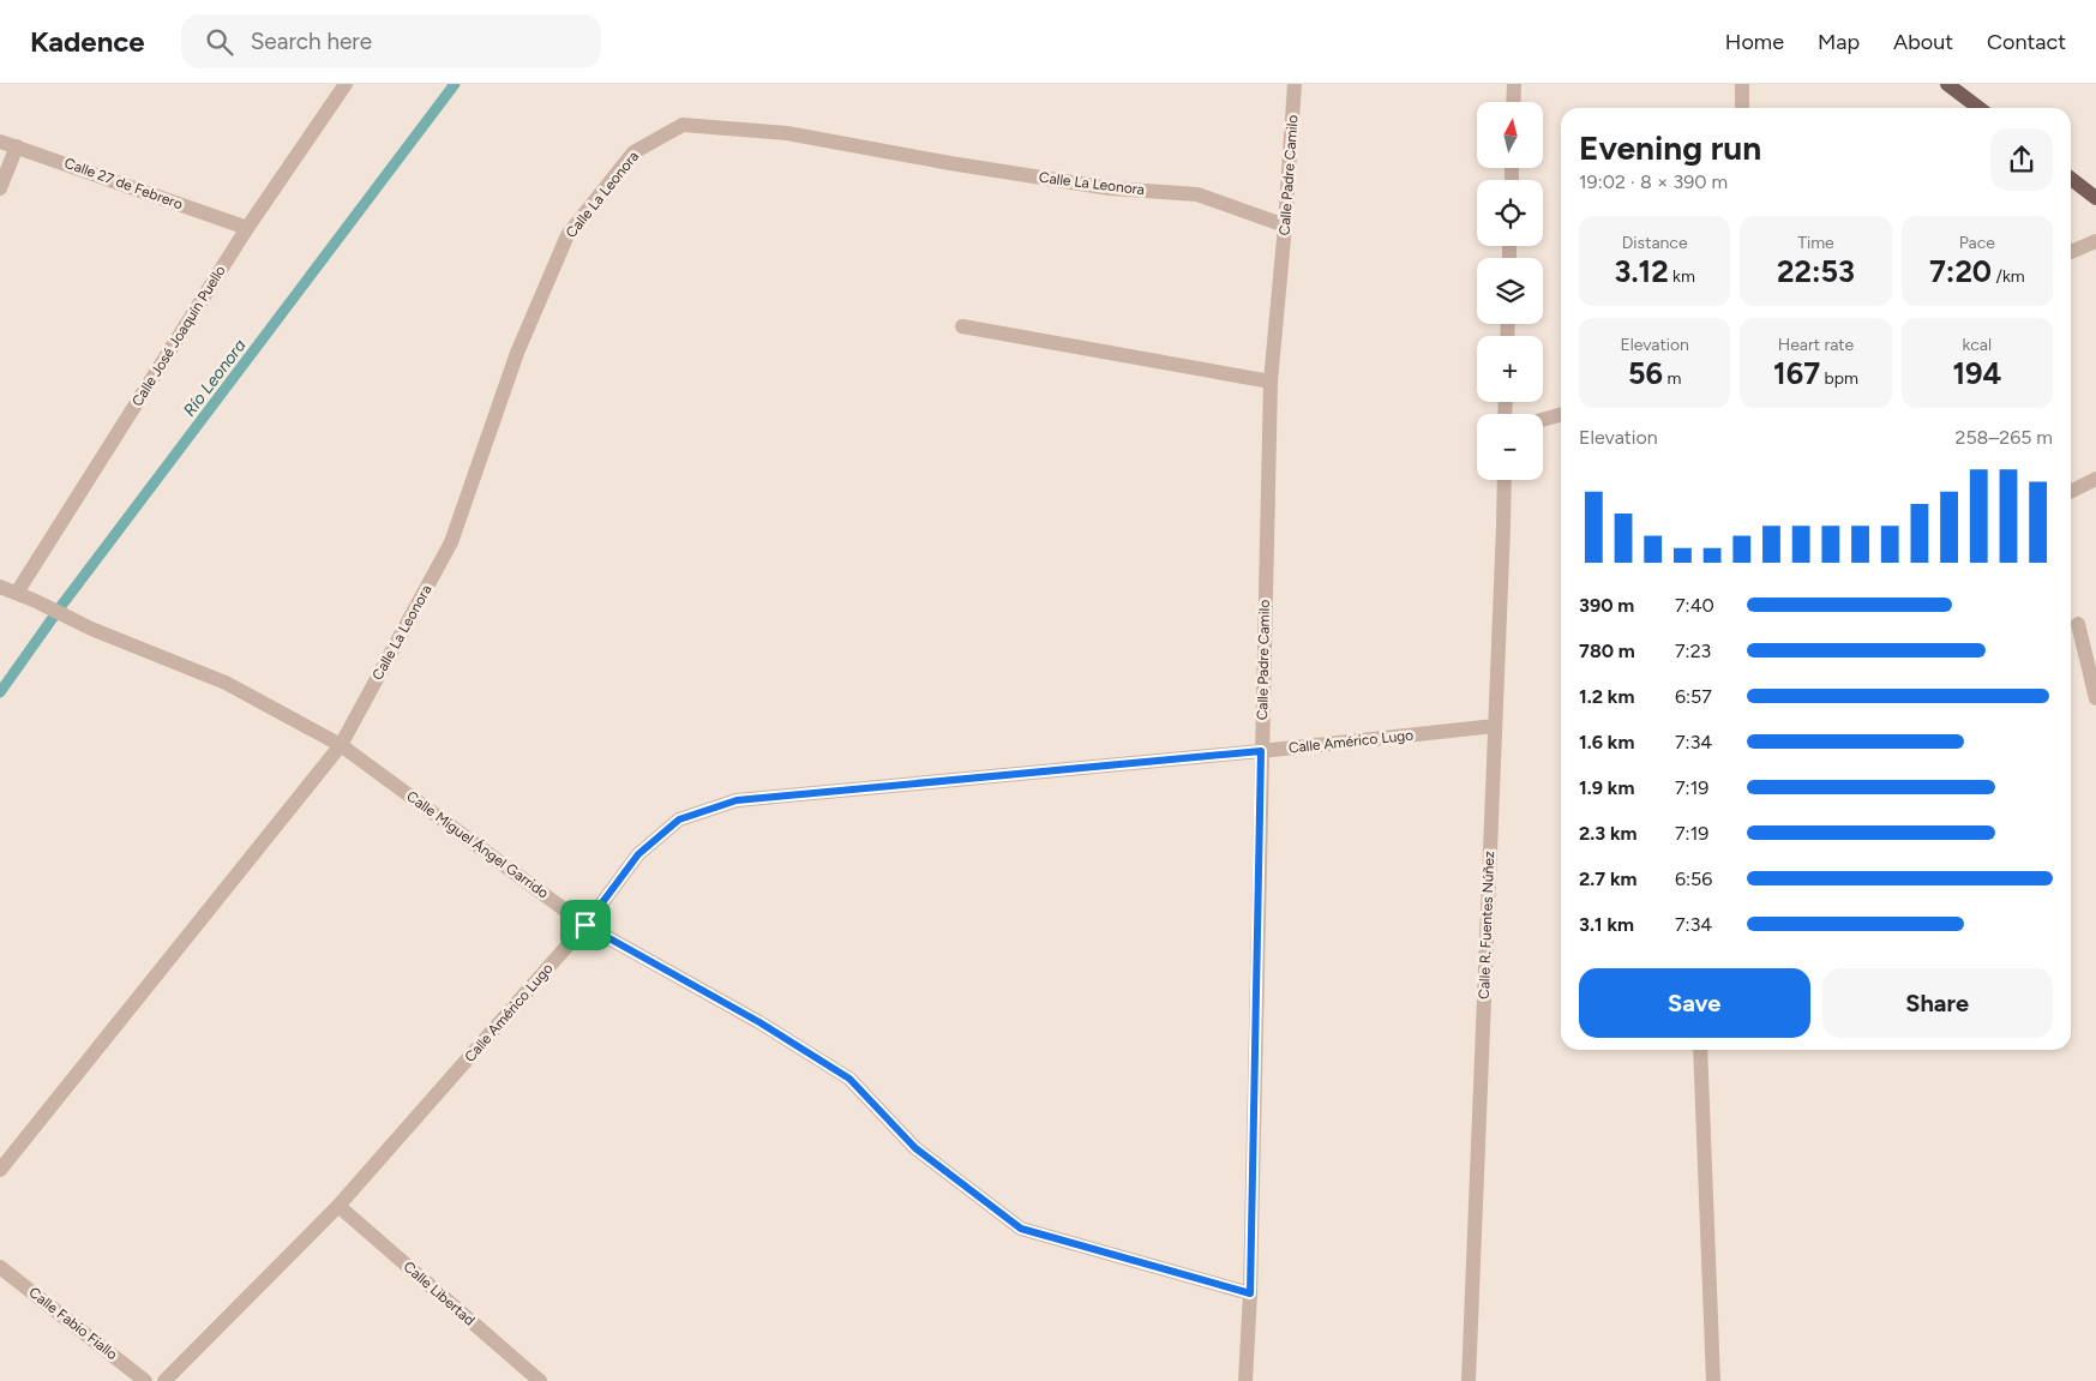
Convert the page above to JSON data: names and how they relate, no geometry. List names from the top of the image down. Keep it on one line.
{"streets":{"street":["Calle Padre Camilo","Calle 27 de Febrero","Calle La Leonora","Calle José Joaquín Puello","Calle Américo Lugo","Calle Miguel Ángel Garrido","Calle R. Fuentes Núñez","Calle Libertad","Calle Fabio Fiallo"]},"crossings":[["Calle Padre Camilo","Calle La Leonora"],["Calle Padre Camilo","Calle Américo Lugo"],["Calle Padre Camilo","Calle Miguel Ángel Garrido"],["Calle 27 de Febrero","Calle José Joaquín Puello"],["Calle La Leonora","Calle Miguel Ángel Garrido"],["Calle José Joaquín Puello","Calle Miguel Ángel Garrido"],["Calle Américo Lugo","Calle Miguel Ángel Garrido"],["Calle Américo Lugo","Calle R. Fuentes Núñez"],["Calle Américo Lugo","Calle Libertad"]],"water":["Río Leonora"],"north":"top","page":{"header":"Kadence","search":"Search here","nav":["Home","Map","About","Contact"],"map_buttons":["+","−"],"heading":["Evening run","19:02 · 8 × 390 m"],"stats":[["Distance","3.12 km"],["Time","22:53"],["Pace","7:20 /km"],["Elevation","56 m"],["Heart rate","167 bpm"],["kcal","194"]],"chart":["Elevation","258–265 m"],"list":[{"name":"390 m","note":"7:40"},{"name":"780 m","note":"7:23"},{"name":"1.2 km","note":"6:57"},{"name":"1.6 km","note":"7:34"},{"name":"1.9 km","note":"7:19"},{"name":"2.3 km","note":"7:19"},{"name":"2.7 km","note":"6:56"},{"name":"3.1 km","note":"7:34"}],"buttons":["Save","Share"]}}
